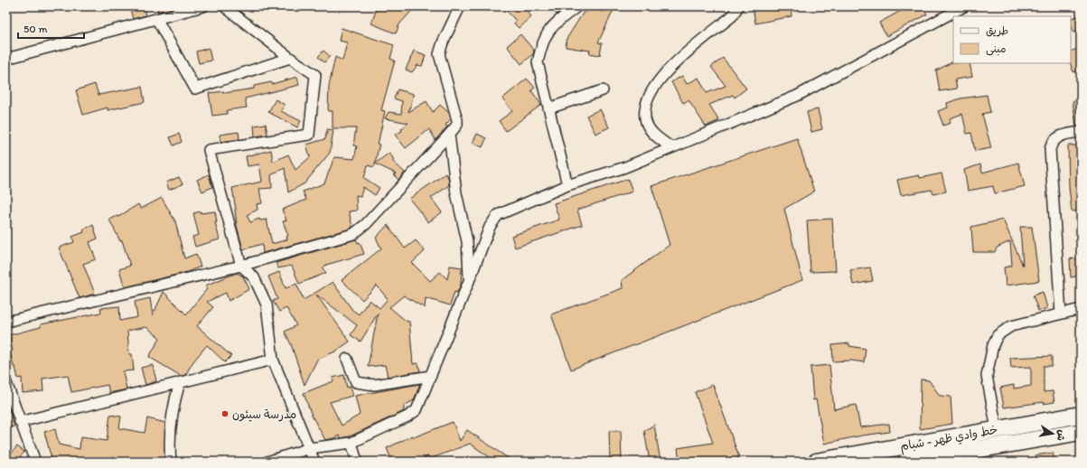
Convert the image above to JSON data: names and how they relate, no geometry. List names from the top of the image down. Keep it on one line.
{"streets":{"main road":["خط وادي ظهر - شبام"]},"places":["مدرسة سيئون"],"legend":["طريق","مبنى"],"scale_bar":"50 m","north":"right"}
